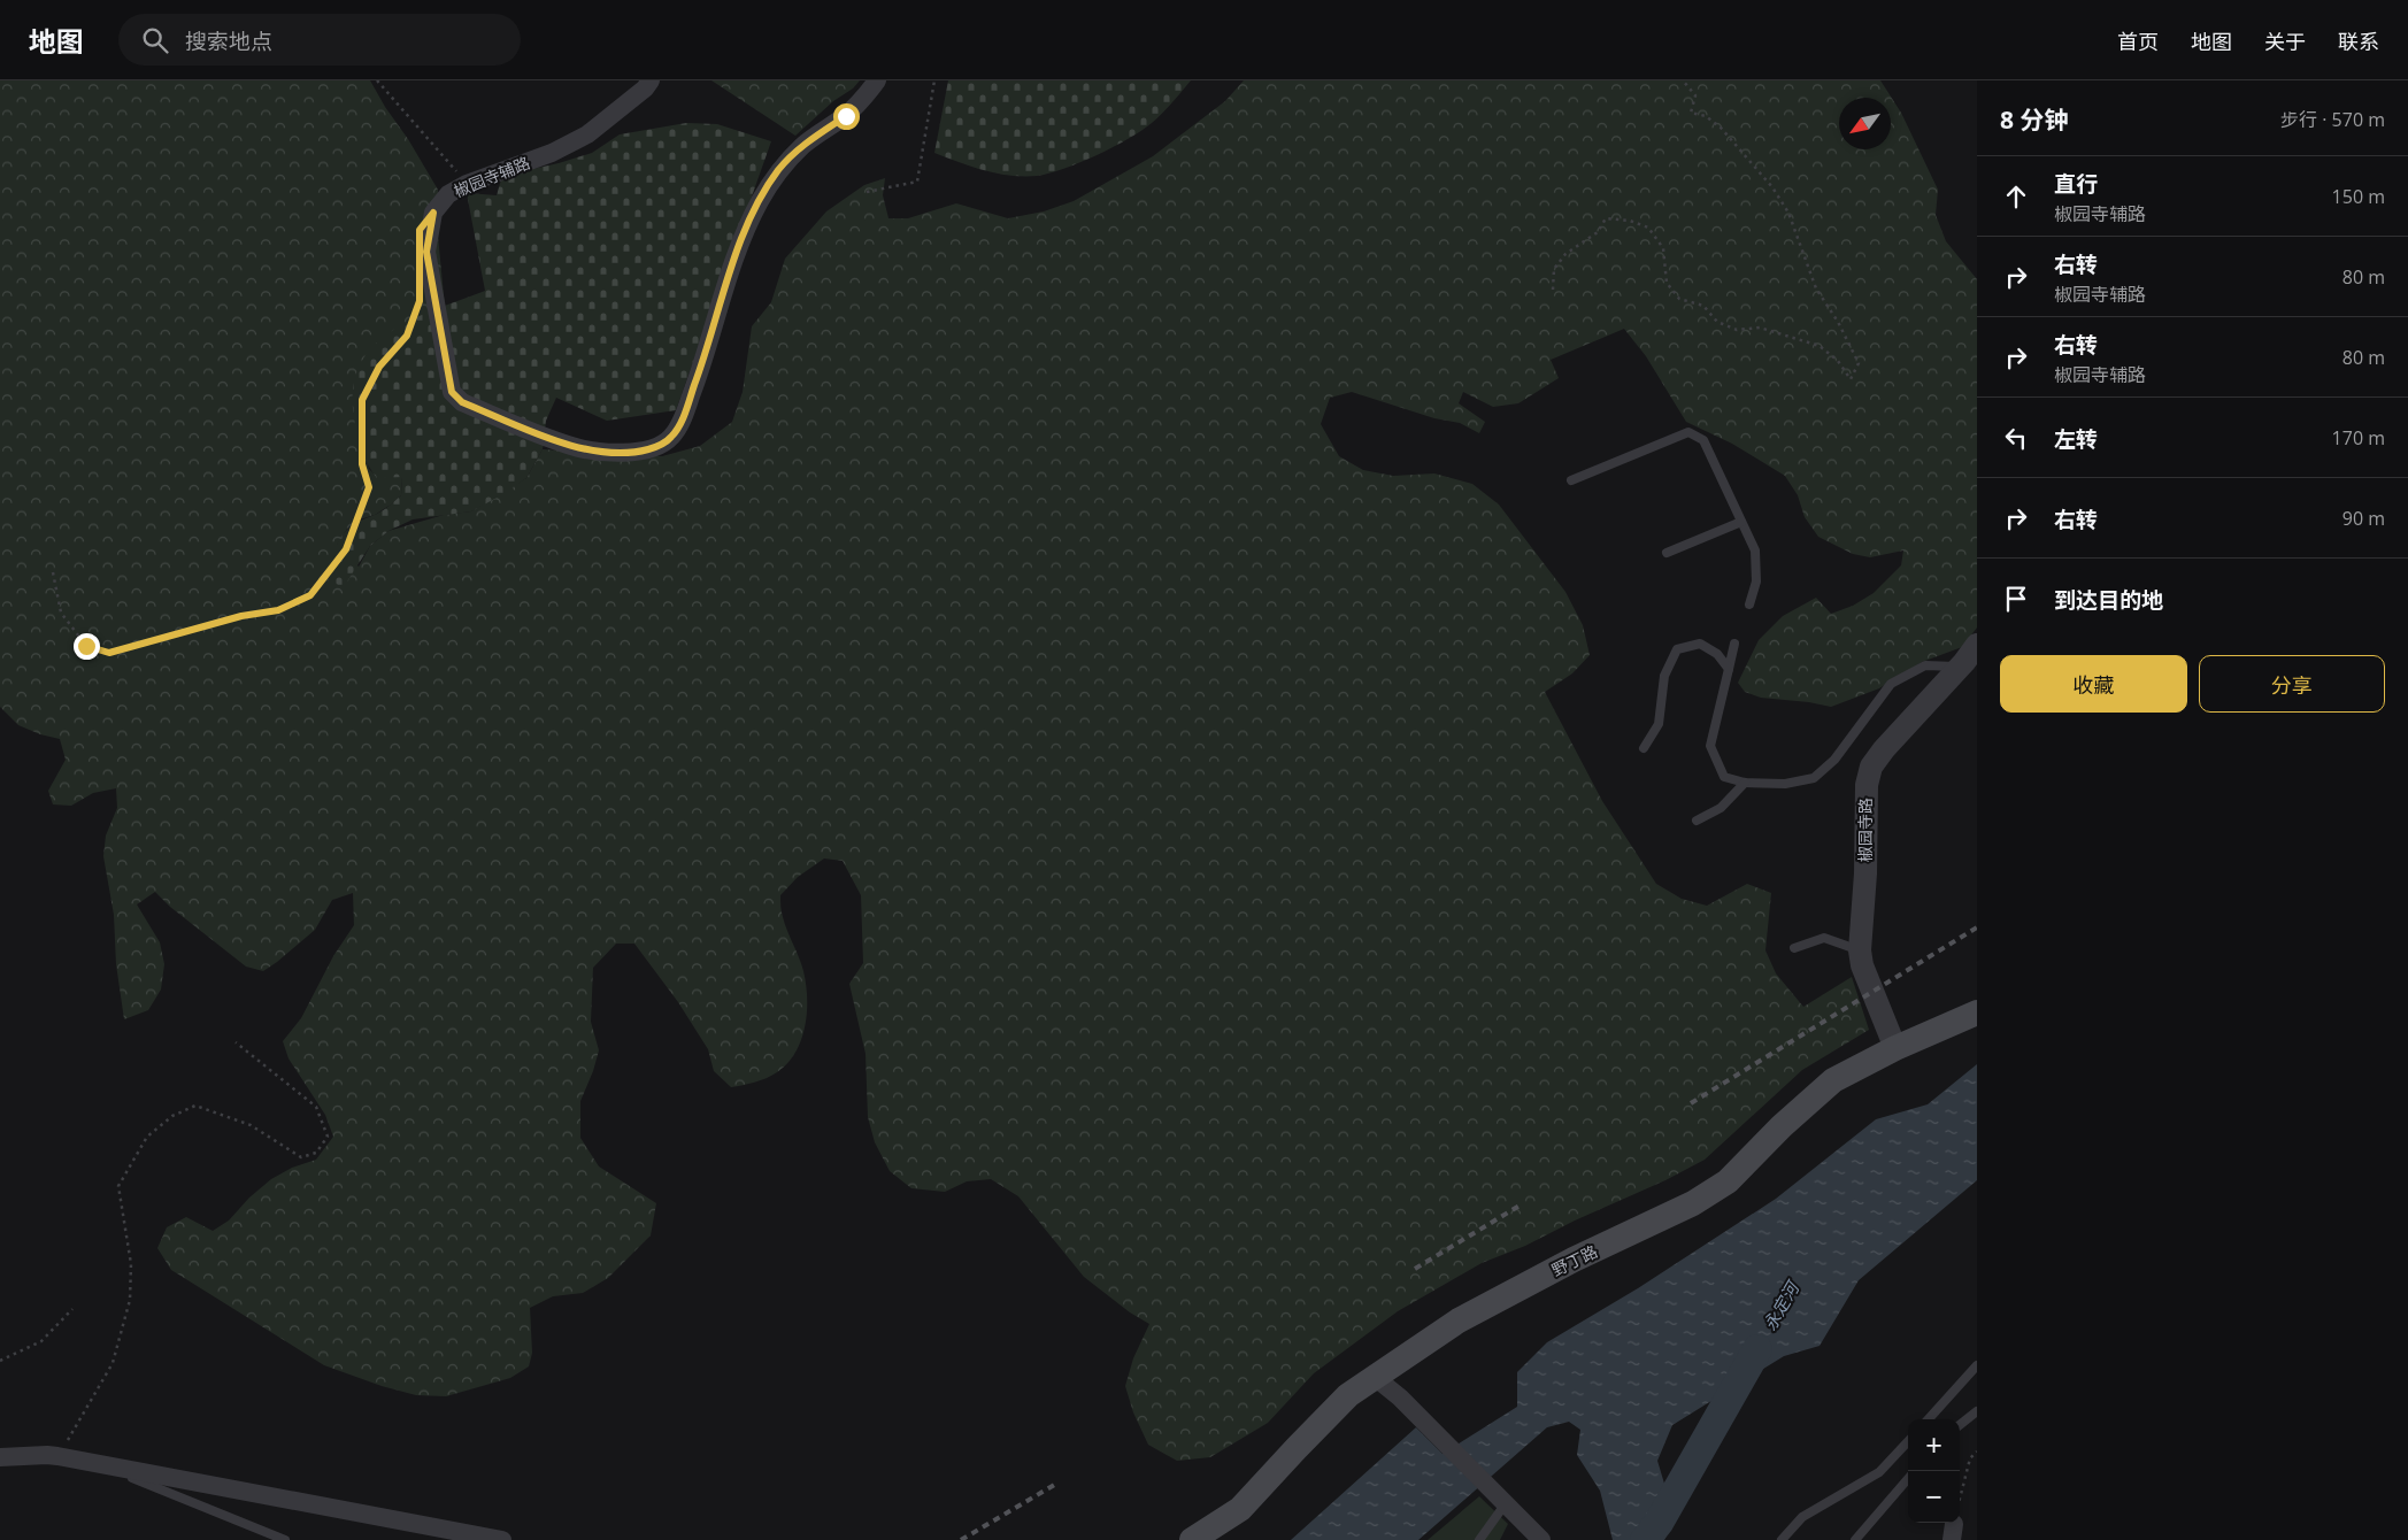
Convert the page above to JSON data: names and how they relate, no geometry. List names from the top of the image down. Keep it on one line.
{"streets":{"main road":["野丁路"],"street":["椒园寺辅路","椒园寺路"]},"crossings":[["椒园寺路","野丁路"]],"water":["永定河"],"north":"bottom left","page":{"header":"地图","search":"搜索地点","nav":["首页","地图","关于","联系"],"heading":["8 分钟","步行 · 570 m"],"list":[["直行","椒园寺辅路","150 m"],["右转","椒园寺辅路","80 m"],["右转","椒园寺辅路","80 m"],["左转","170 m"],["右转","90 m"],"到达目的地"],"buttons":["收藏","分享"],"map_buttons":["+","−"]}}
